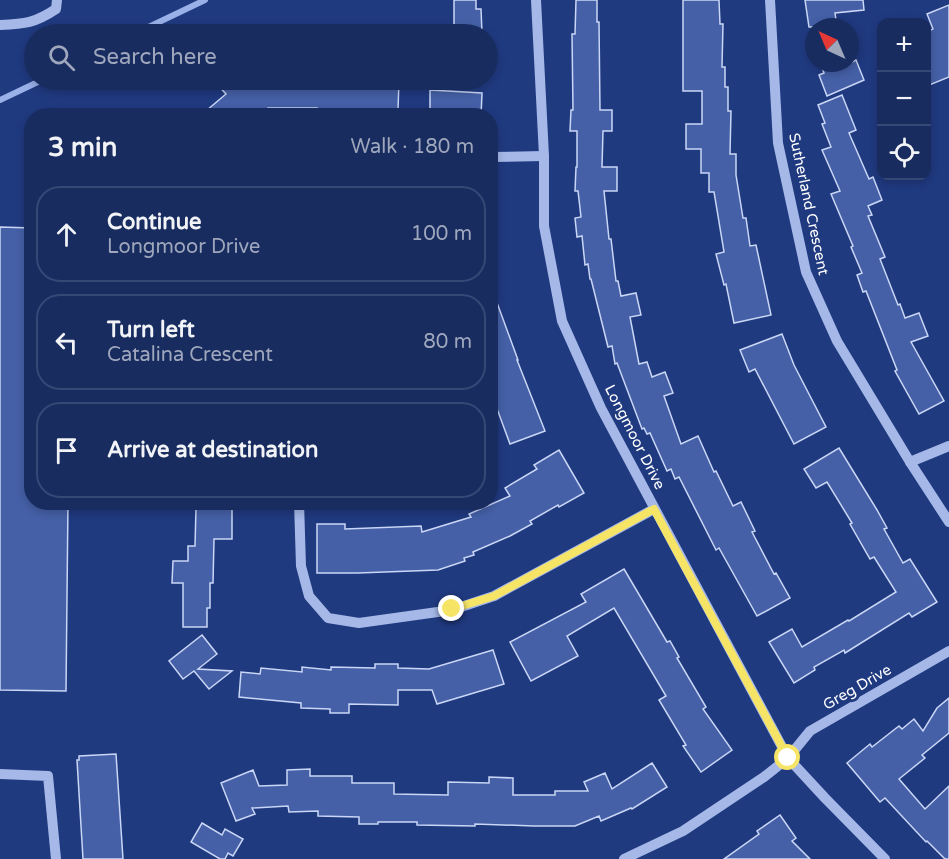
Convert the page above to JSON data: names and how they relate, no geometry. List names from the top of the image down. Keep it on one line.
{"streets":{"street":["Sutherland Crescent","Longmoor Drive","Greg Drive"]},"crossings":[["Longmoor Drive","Greg Drive"]],"north":"top left","page":{"map_buttons":["+","−"],"search":"Search here","heading":["3 min","Walk · 180 m"],"list":[["Continue","Longmoor Drive","100 m"],["Turn left","Catalina Crescent","80 m"],"Arrive at destination"]}}
